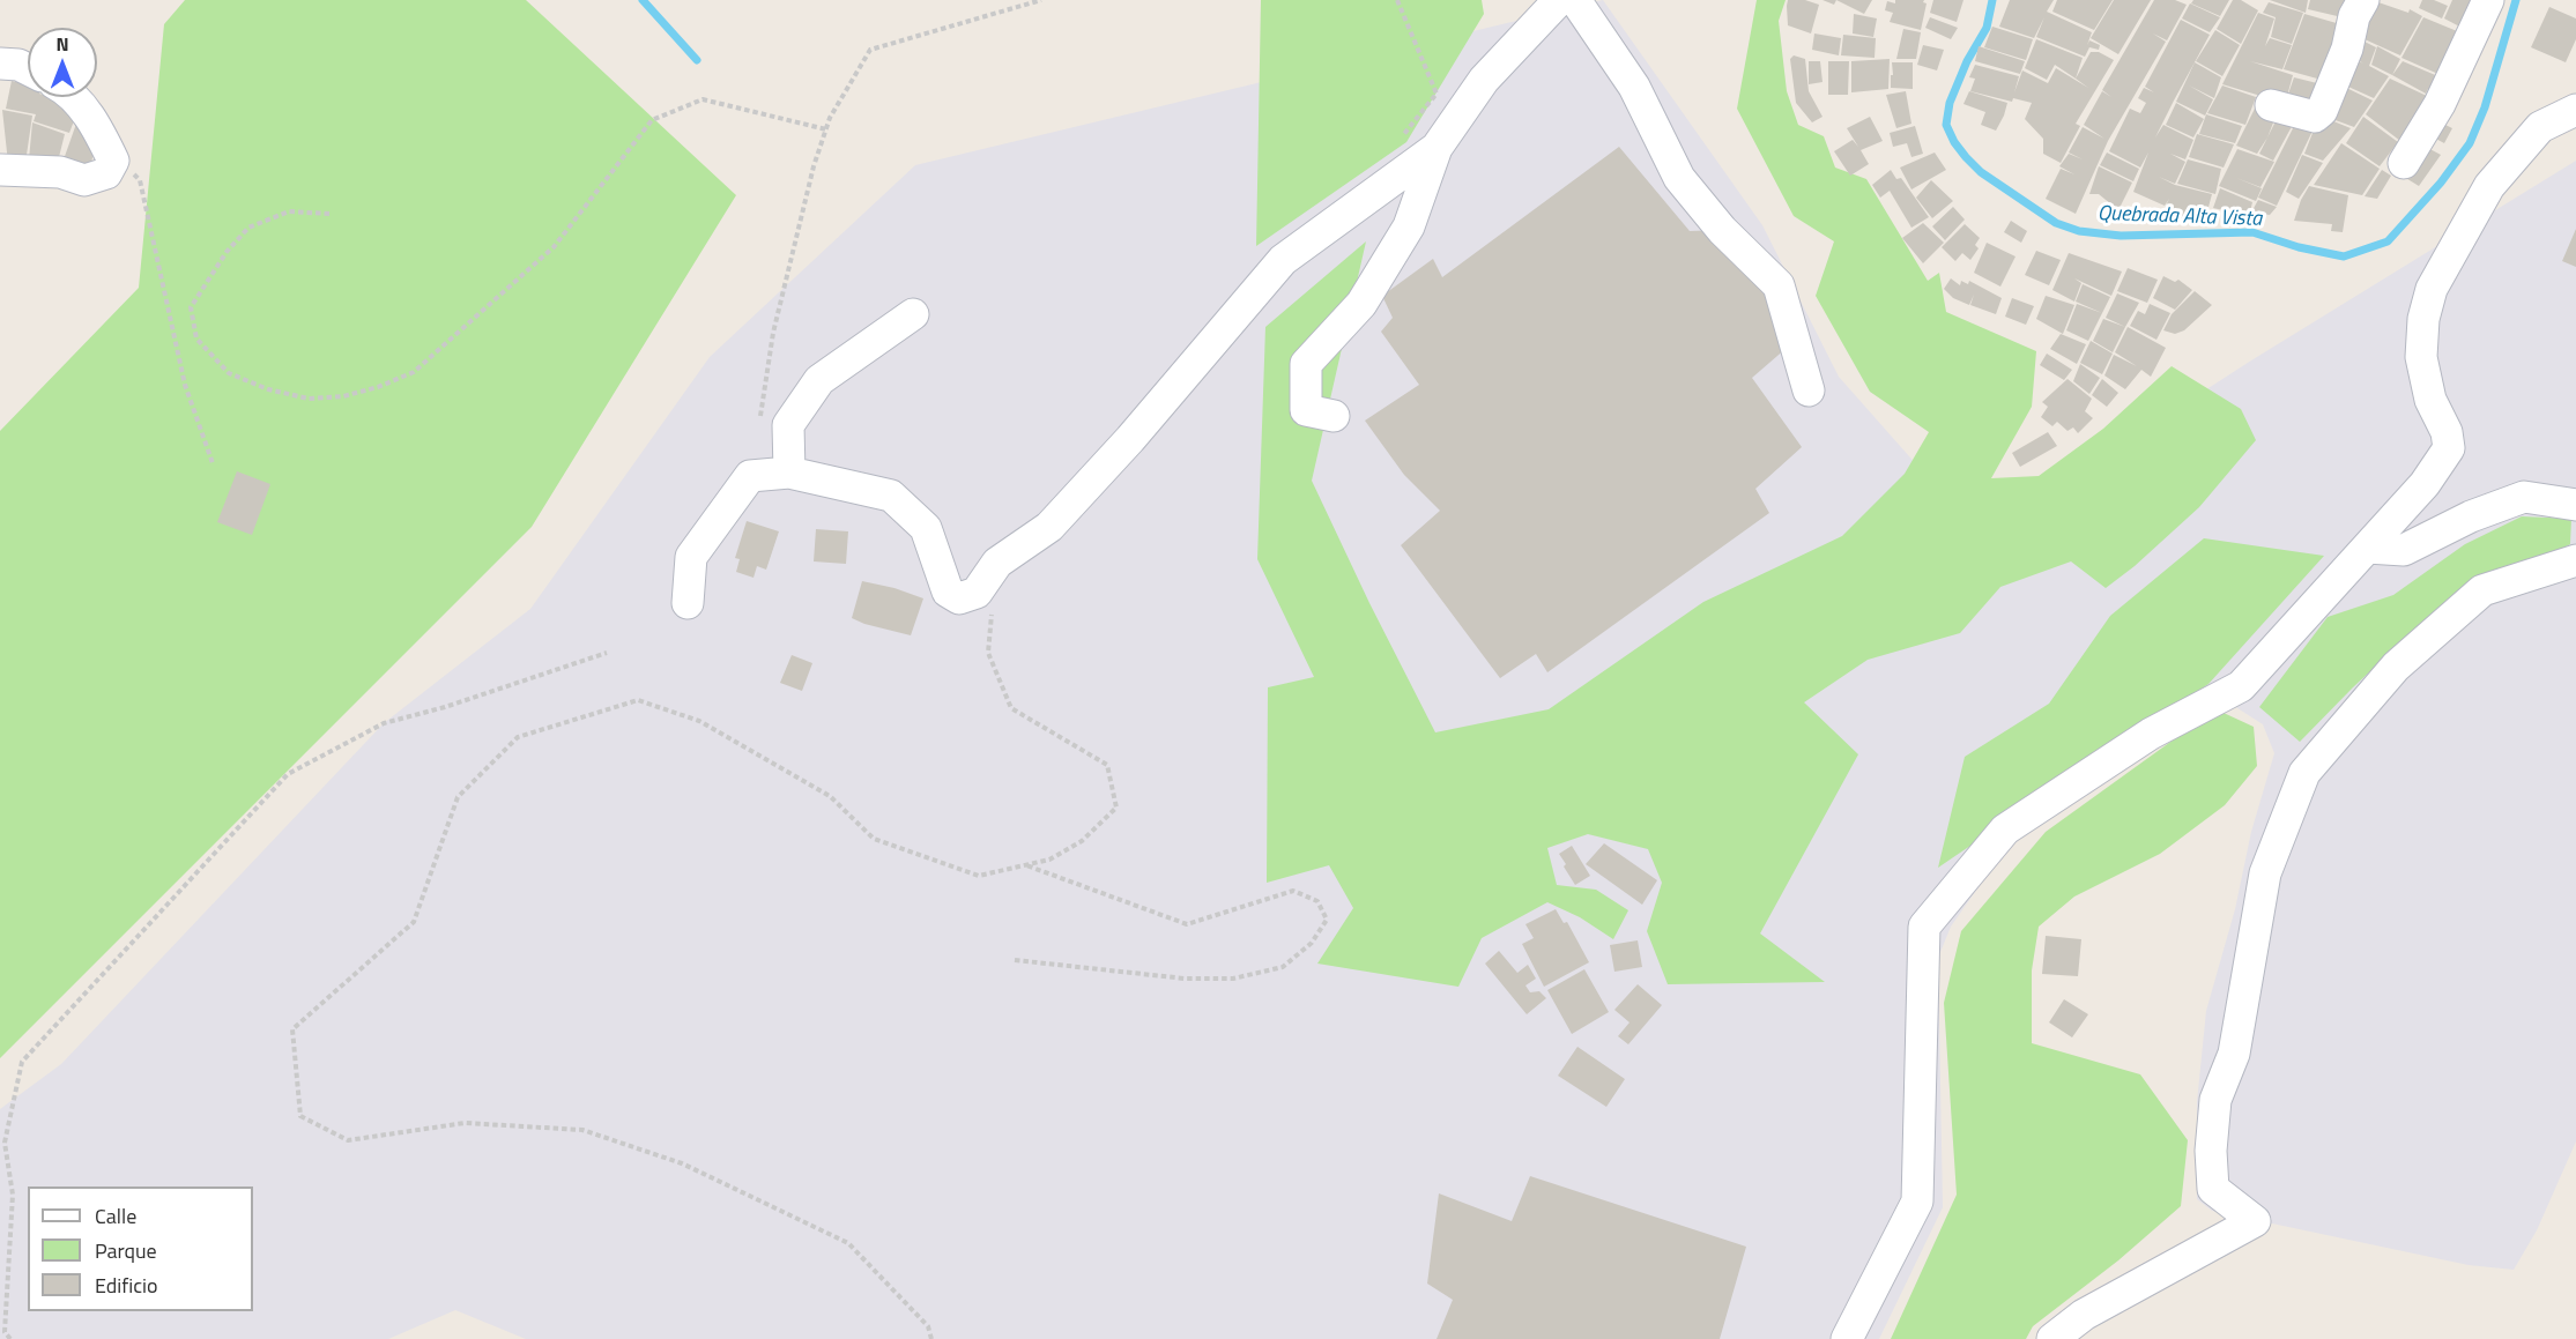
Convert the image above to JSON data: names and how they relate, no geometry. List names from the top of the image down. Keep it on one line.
{"water":["Quebrada Alta Vista"],"legend":["Calle","Parque","Edificio"],"north":"top"}
